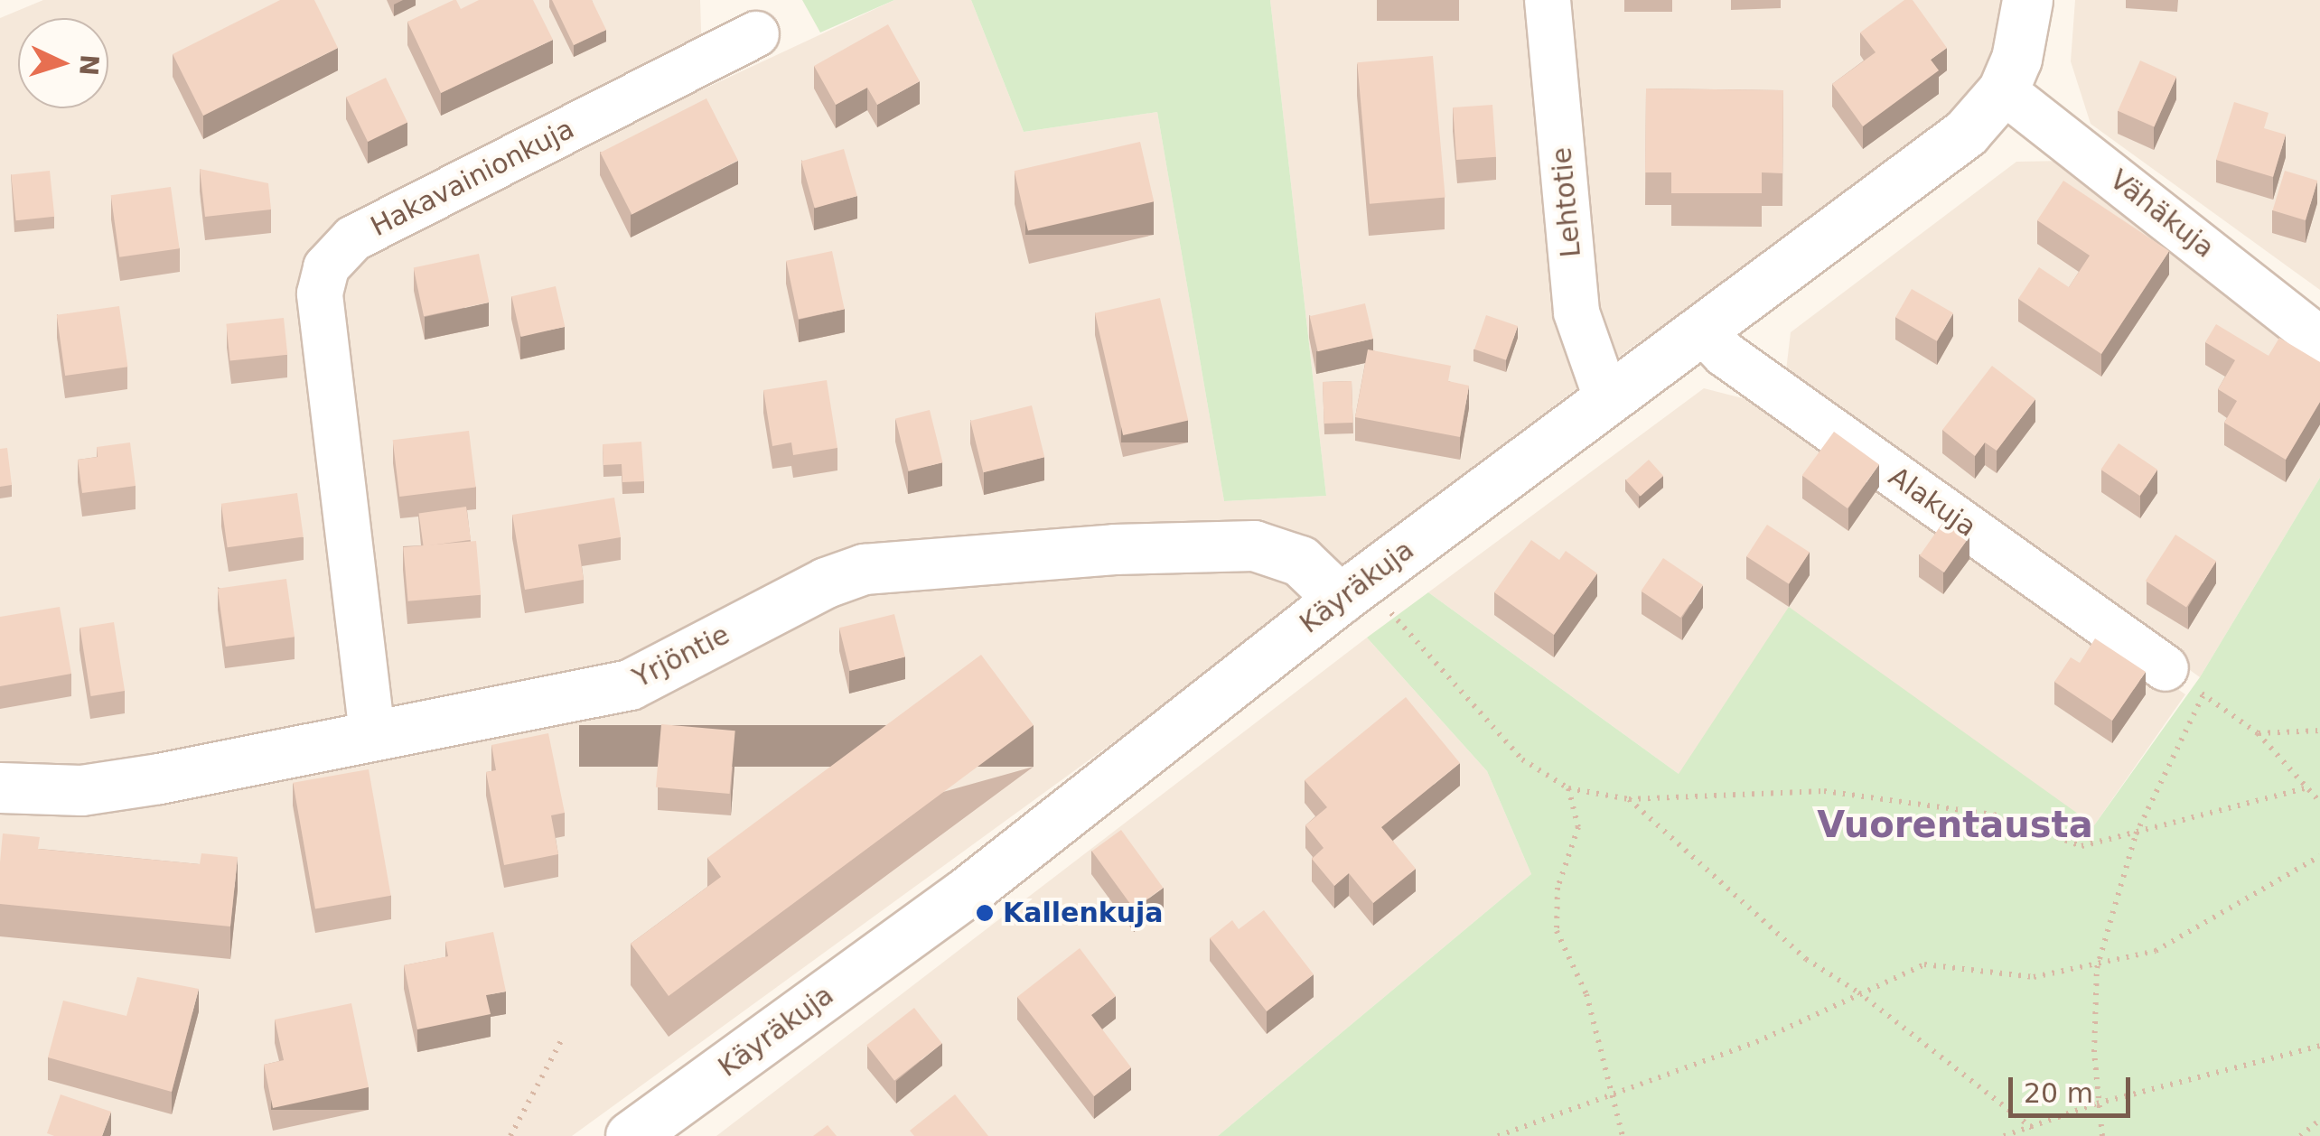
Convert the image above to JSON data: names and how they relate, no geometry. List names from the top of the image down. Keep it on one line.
{"streets":{"street":["Hakavainionkuja","Lehtotie","Vähäkuja","Alakuja","Käyräkuja","Yrjöntie"]},"crossings":[["Hakavainionkuja","Yrjöntie"],["Lehtotie","Käyräkuja"],["Vähäkuja","Käyräkuja"],["Alakuja","Käyräkuja"],["Käyräkuja","Yrjöntie"]],"districts":["Vuorentausta"],"places":["Kallenkuja"],"scale_bar":"20 m","north":"right"}
